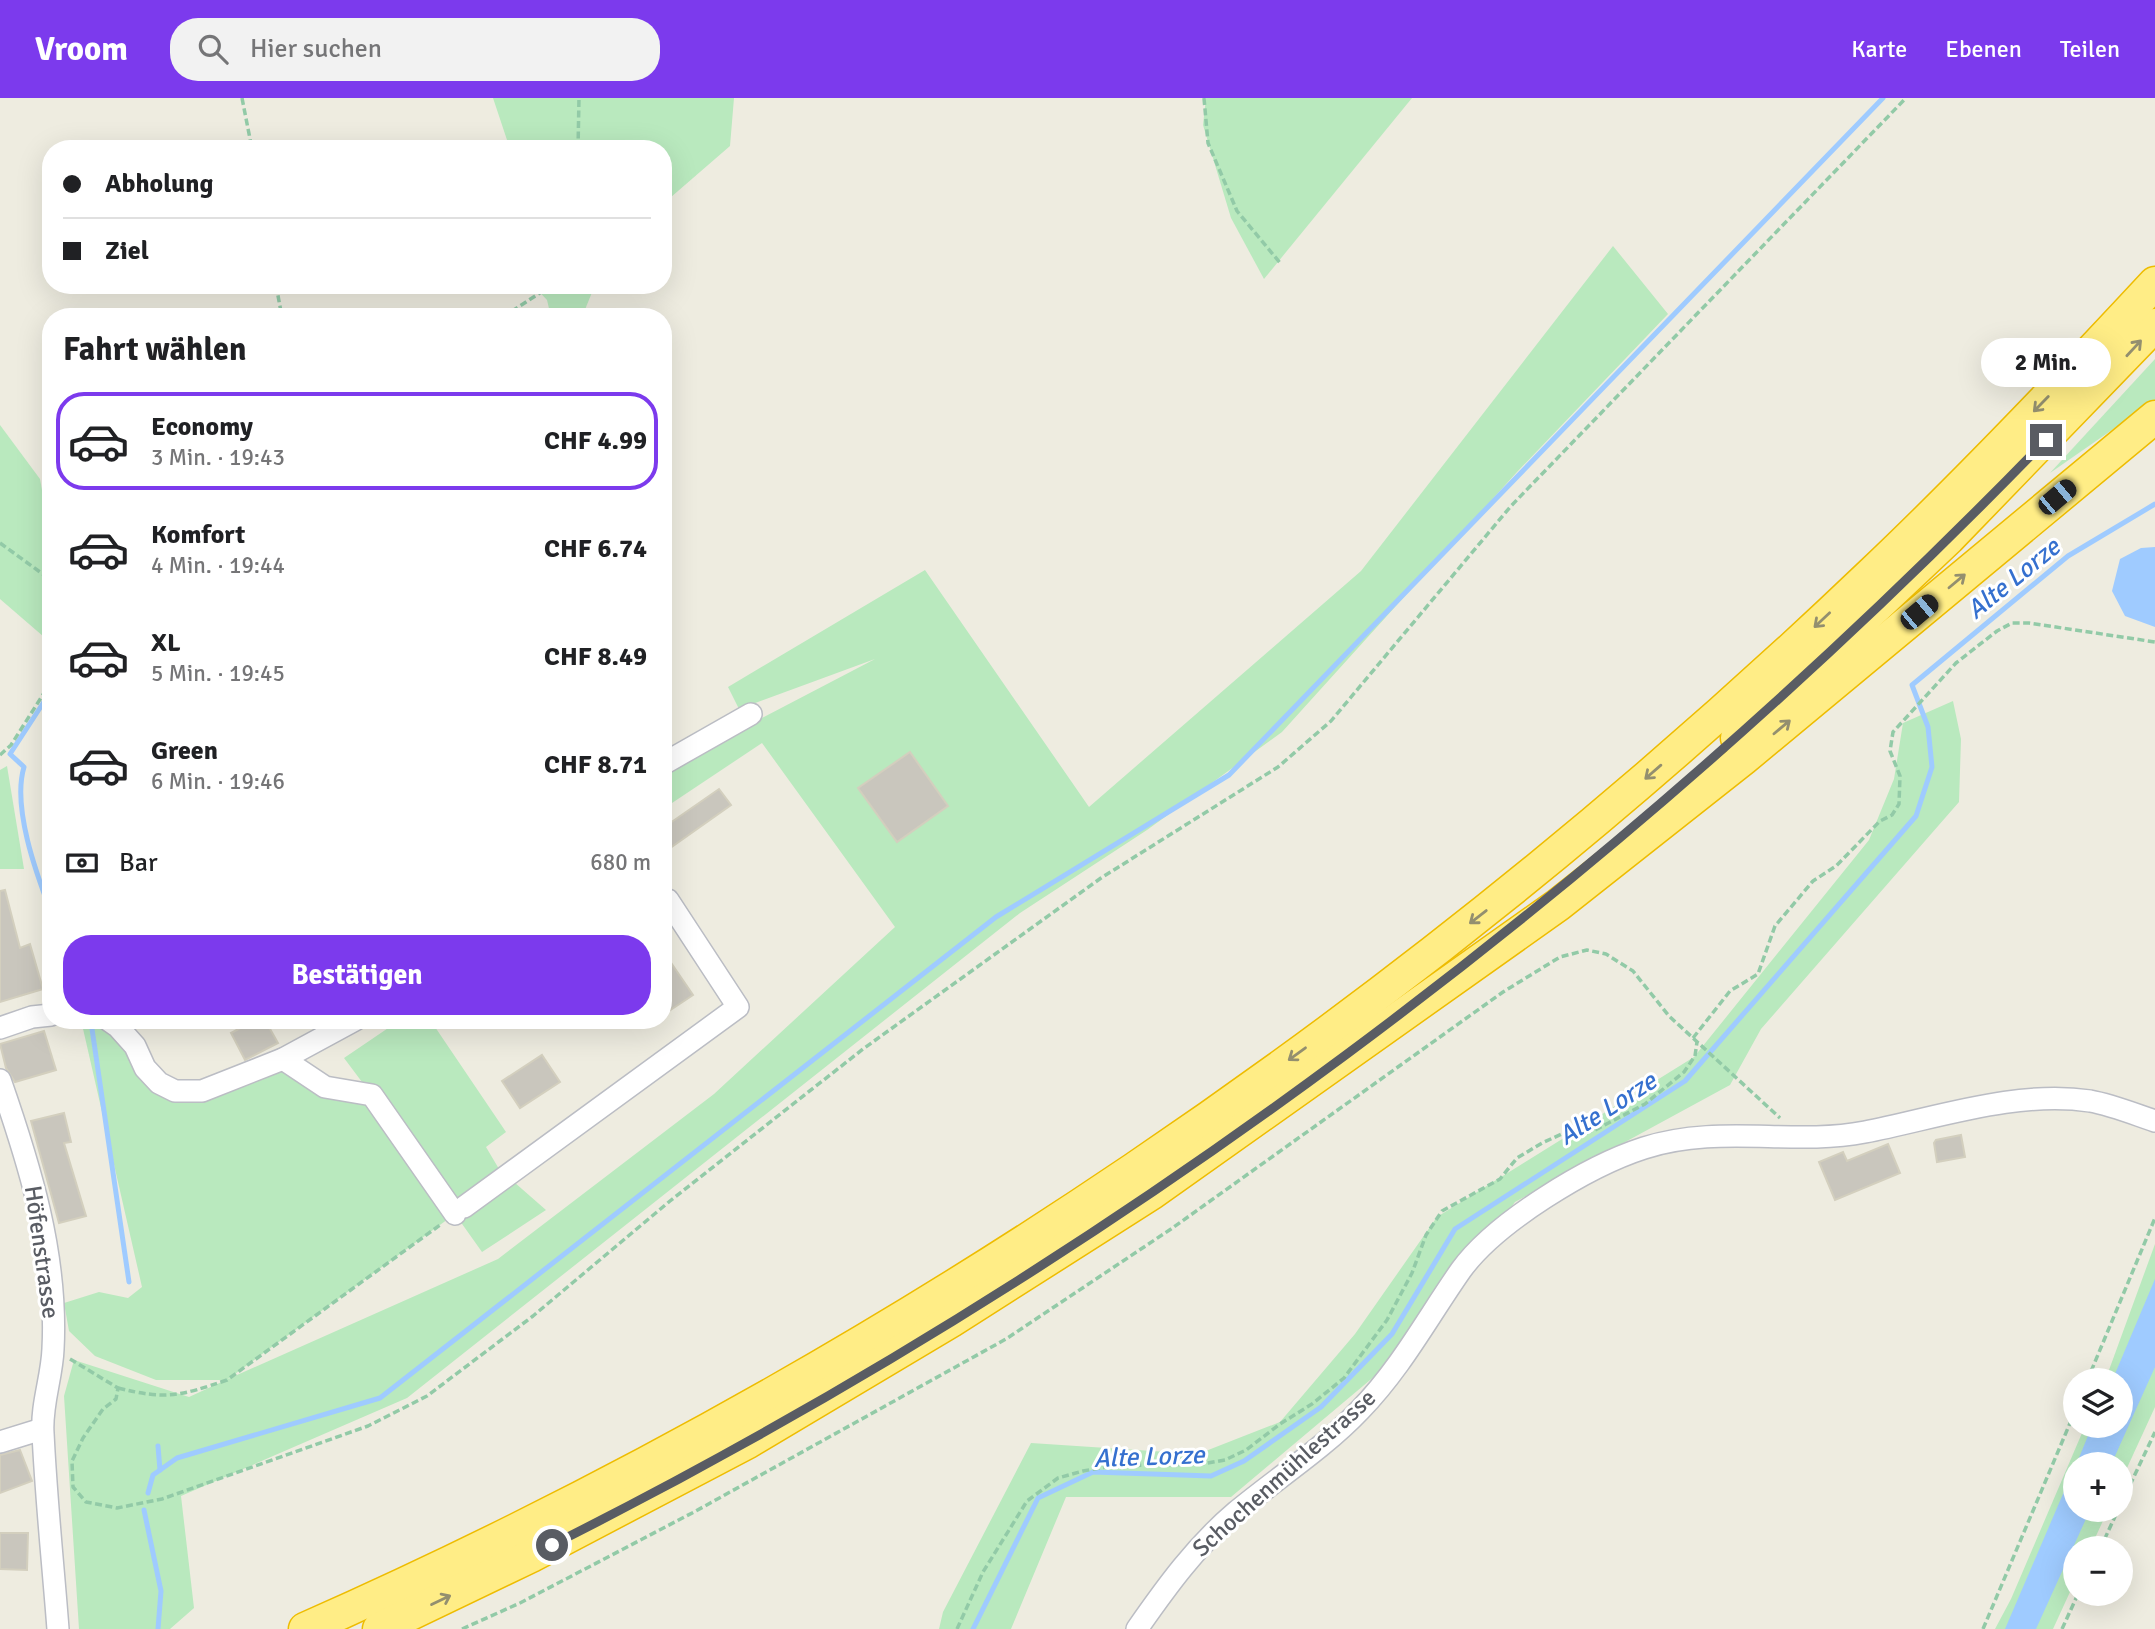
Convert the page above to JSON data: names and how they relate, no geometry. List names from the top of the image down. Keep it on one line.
{"streets":{"street":["Höfenstrasse","Schochenmühlestrasse"]},"water":["Alte Lorze"],"page":{"header":"Vroom","search":"Hier suchen","nav":["Karte","Ebenen","Teilen"],"banner":["Abholung","Ziel"],"heading":"Fahrt wählen","bubble":"2 Min.","list":[{"name":"Economy","note":"3 Min. · 19:43","value":"CHF 4.99"},{"name":"Komfort","note":"4 Min. · 19:44","value":"CHF 6.74"},{"name":"XL","note":"5 Min. · 19:45","value":"CHF 8.49"},{"name":"Green","note":"6 Min. · 19:46","value":"CHF 8.71"}],"pay":["Bar","680 m"],"buttons":"Bestätigen","map_buttons":["+","−"]}}
